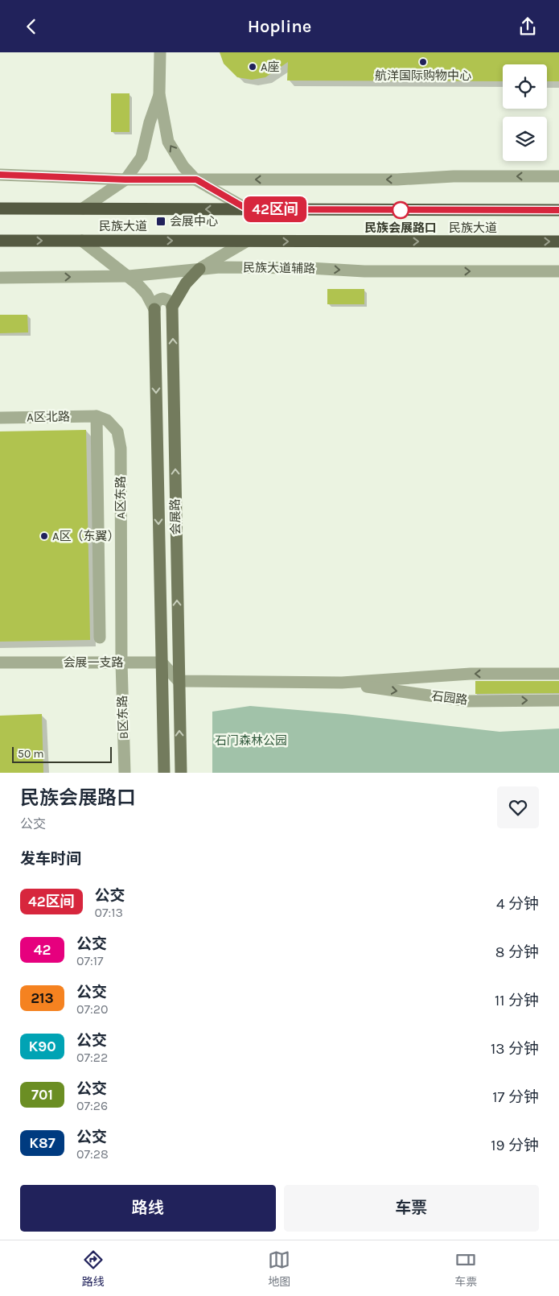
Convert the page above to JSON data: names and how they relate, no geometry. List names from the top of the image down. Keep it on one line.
{"streets":{"highway":["民族大道"],"main road":["会展路"],"street":["民族大道辅路","A区北路","A区东路","会展一支路","石园路","B区东路"]},"crossings":[["A区北路","A区东路"],["A区东路","会展一支路"],["A区东路","B区东路"],["会展路","会展一支路"],["会展路","石园路"],["会展一支路","B区东路"]],"parks":["石门森林公园"],"places":{"other":["航洋国际购物中心","A座","民族会展路口","A区（东翼）"],"transit":["会展中心"]},"lines":["bus line 42区间"],"scale_bar":"50 m","page":{"header":"Hopline","on_map":"42区间","scale":"50 m","heading":[["民族会展路口","公交"],"发车时间"],"list":[{"mark":"42区间","name":"公交","note":"07:13","value":"4 分钟"},{"mark":"42","name":"公交","note":"07:17","value":"8 分钟"},{"mark":"213","name":"公交","note":"07:20","value":"11 分钟"},{"mark":"K90","name":"公交","note":"07:22","value":"13 分钟"},{"mark":"701","name":"公交","note":"07:26","value":"17 分钟"},{"mark":"K87","name":"公交","note":"07:28","value":"19 分钟"}],"buttons":["路线","车票"],"tabs":["路线","地图","车票"]}}
